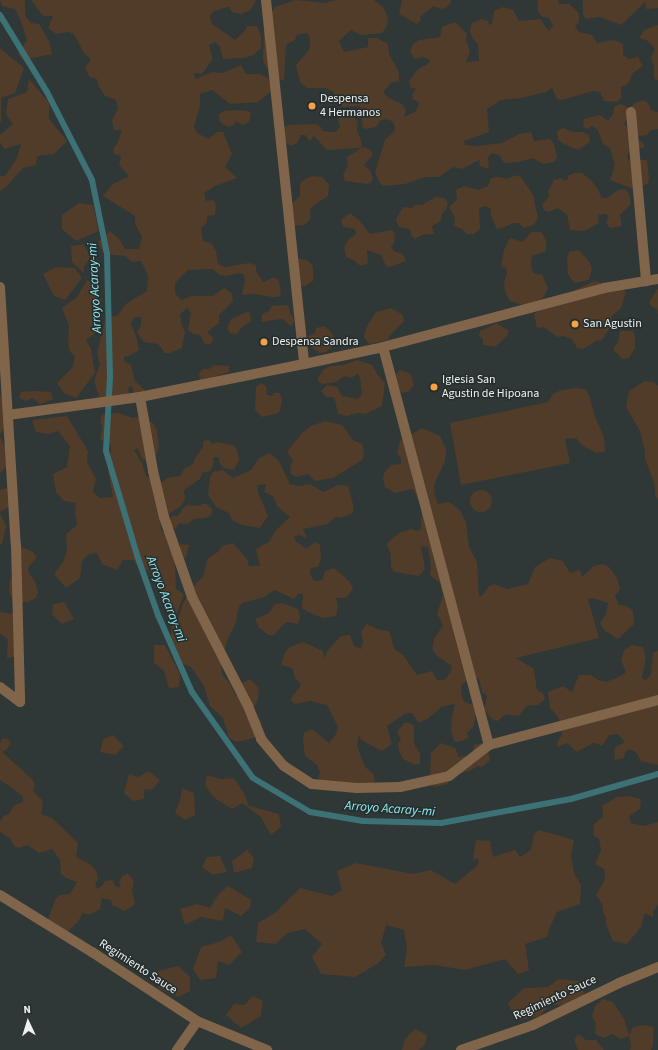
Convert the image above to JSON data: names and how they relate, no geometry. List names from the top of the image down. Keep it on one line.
{"streets":{"street":["Regimiento Sauce"]},"water":["Arroyo Acaray-mi"],"places":["Despensa 4 Hermanos","San Agustin","Despensa Sandra","Iglesia San Agustin de Hipoana"],"north":"top"}
